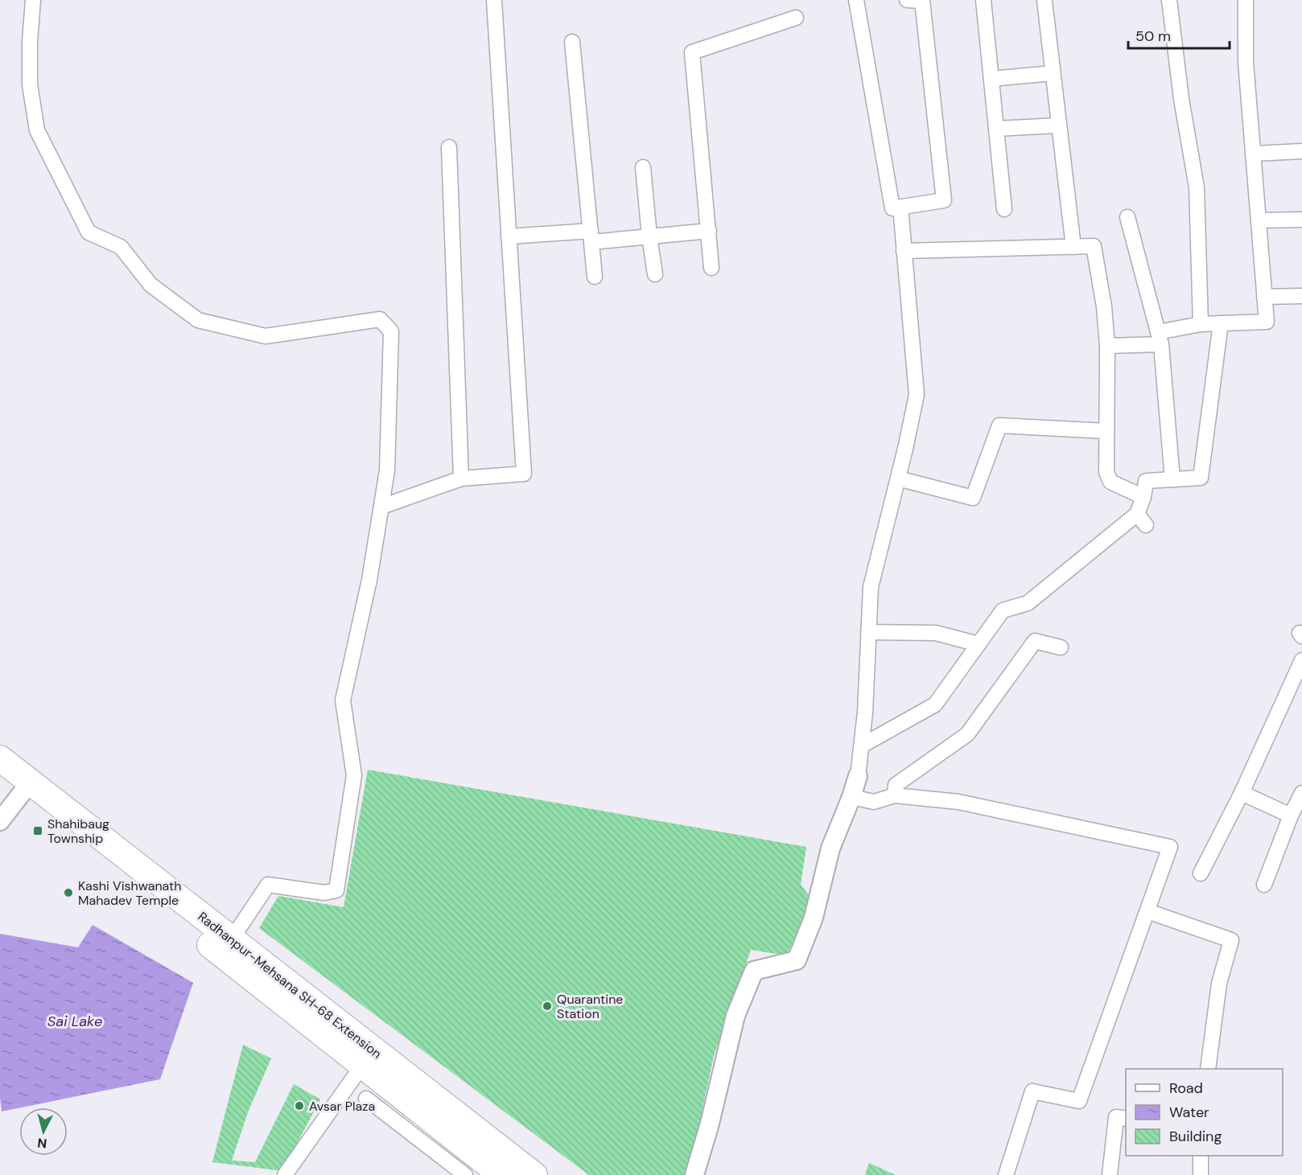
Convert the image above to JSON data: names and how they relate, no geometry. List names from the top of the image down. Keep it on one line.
{"streets":{"highway":["Radhanpur-Mehsana SH-68 Extension"]},"water":["Sai Lake"],"places":{"transit":["Shahibaug Township"],"other":["Kashi Vishwanath Mahadev Temple","Quarantine Station","Avsar Plaza"]},"legend":["Road","Water","Building"],"scale_bar":"50 m","north":"bottom"}
